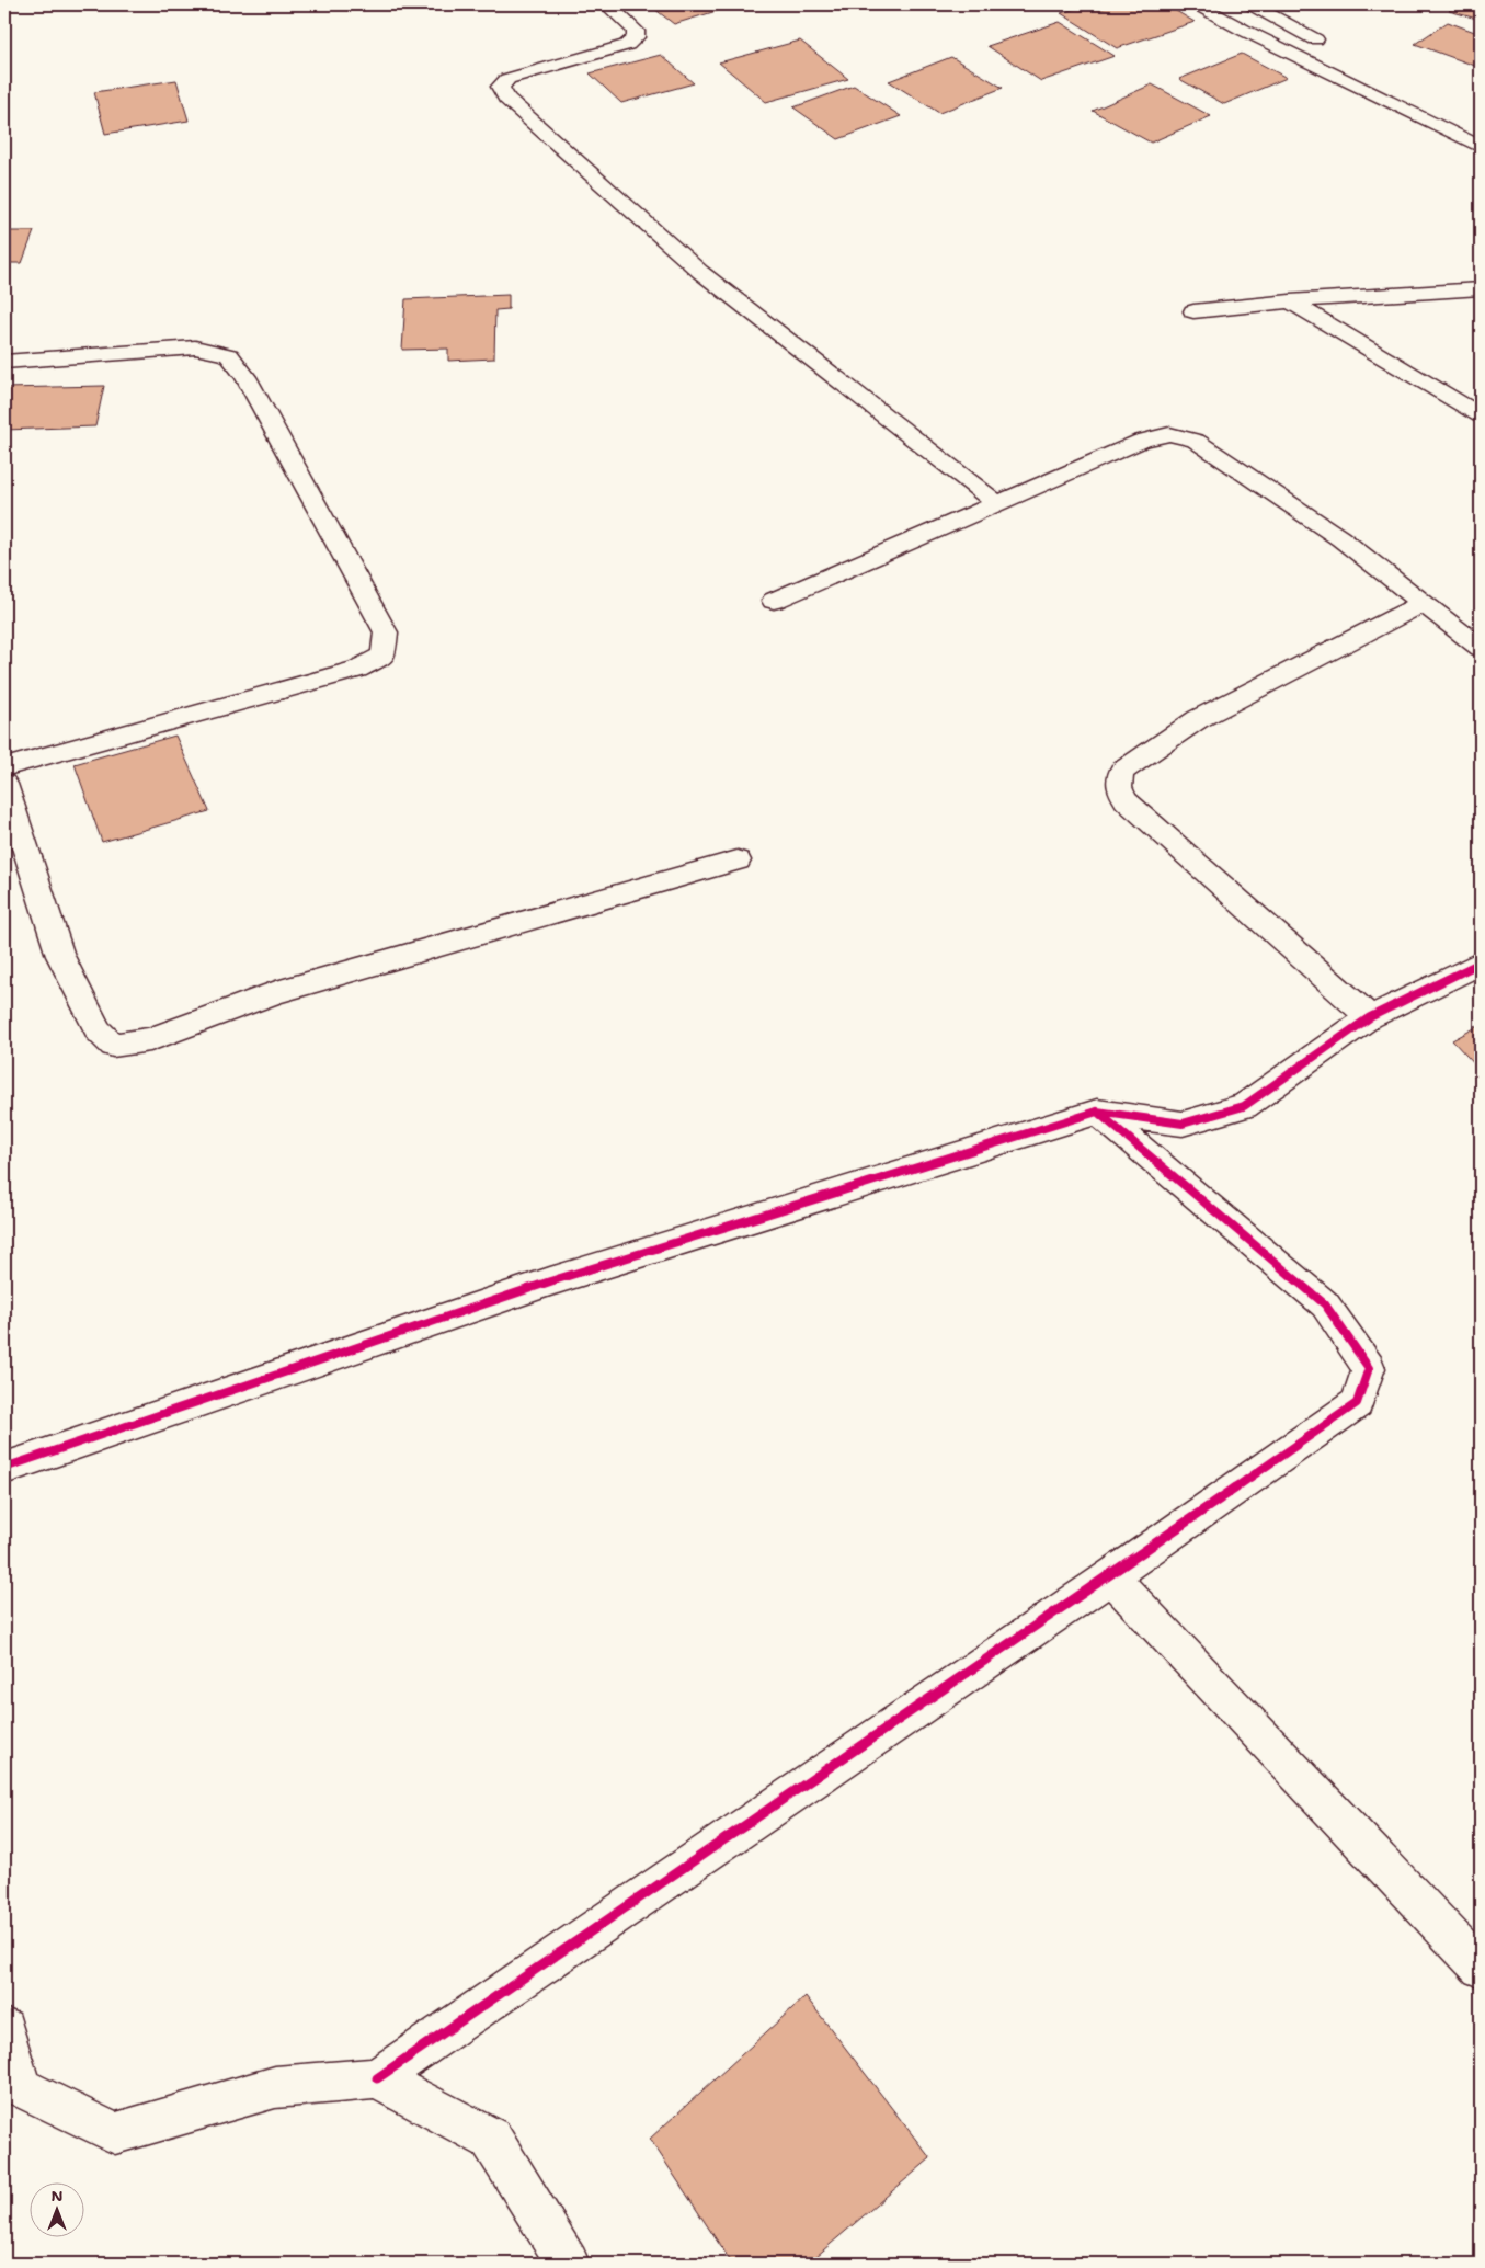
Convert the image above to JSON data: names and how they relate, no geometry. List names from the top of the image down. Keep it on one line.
{"north":"top"}
